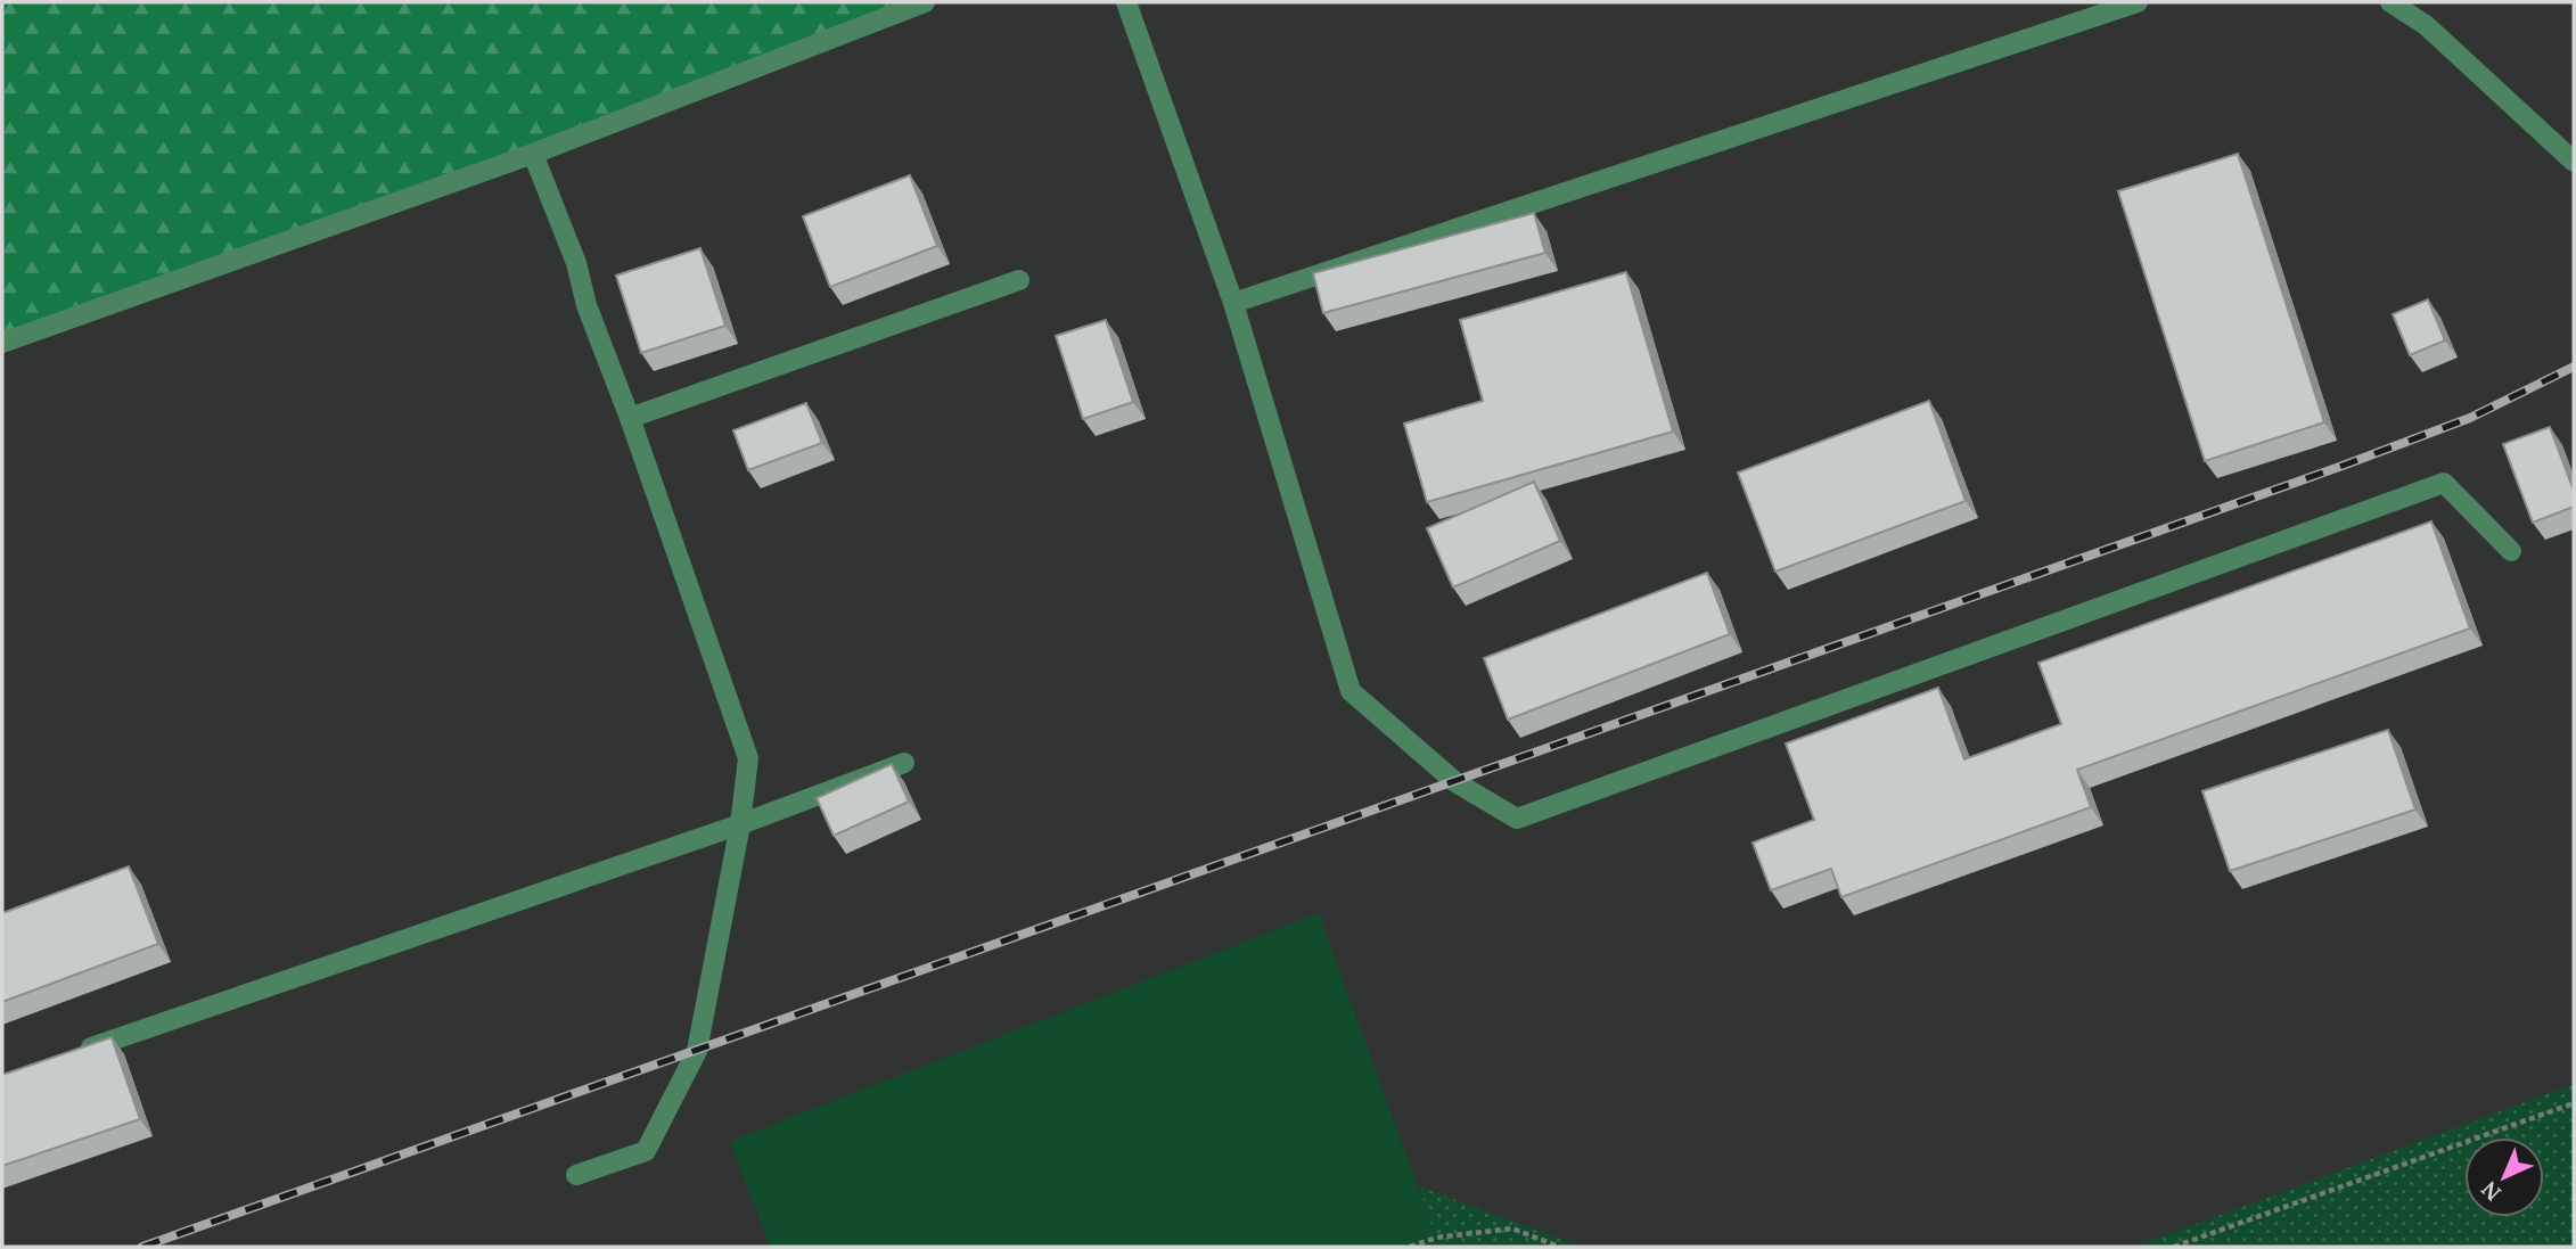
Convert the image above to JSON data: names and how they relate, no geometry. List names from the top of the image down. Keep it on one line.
{"north":"bottom left"}
